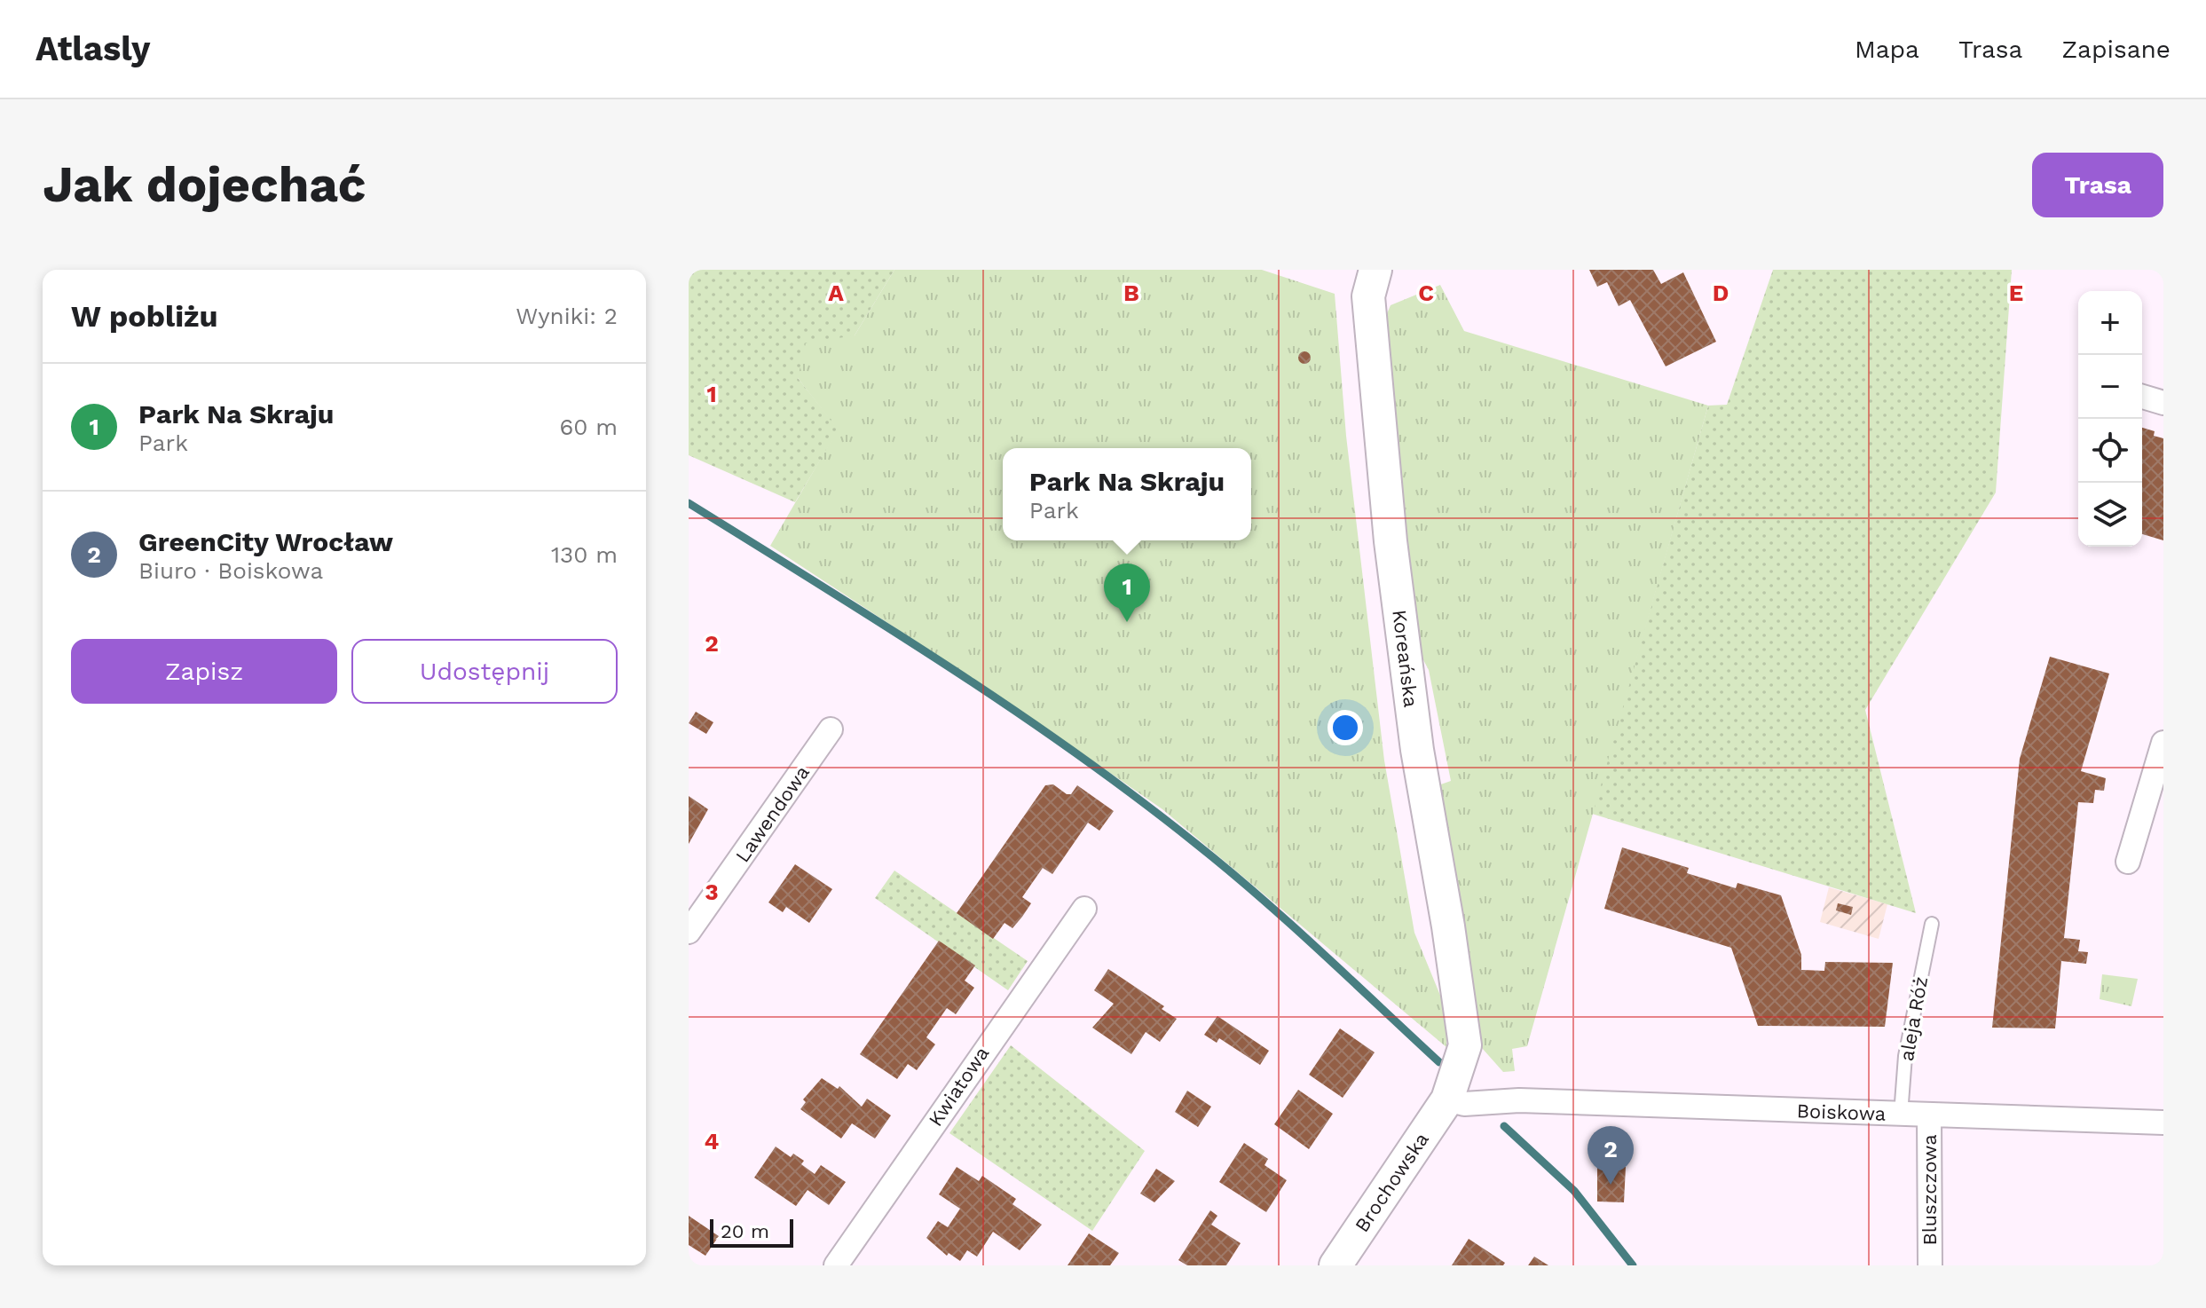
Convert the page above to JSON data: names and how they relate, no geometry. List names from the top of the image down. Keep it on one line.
{"streets":{"street":["Koreańska","Lawendowa","Kwiatowa","Boiskowa","Brochowska","Bluszczowa"],"lane":["aleja Róż"]},"crossings":[["Koreańska","Brochowska"],["aleja Róż","Boiskowa"],["Boiskowa","Brochowska"],["Boiskowa","Bluszczowa"]],"scale_bar":"20 m","page":{"header":"Atlasly","nav":["Mapa","Trasa","Zapisane"],"buttons":["Trasa",["Zapisz","Udostępnij"]],"title":"Jak dojechać","heading":["W pobliżu","Wyniki: 2"],"map_buttons":["+","−"],"list":[{"mark":"1","name":"Park Na Skraju","note":"Park","value":"60 m"},{"mark":"2","name":"GreenCity Wrocław","note":"Biuro · Boiskowa","value":"130 m"}],"popup":["Park Na Skraju","Park"],"pins":["1","2"],"scale":"20 m"},"grid":{"columns":["A","B","C","D","E"],"rows":["1","2","3","4"]}}
